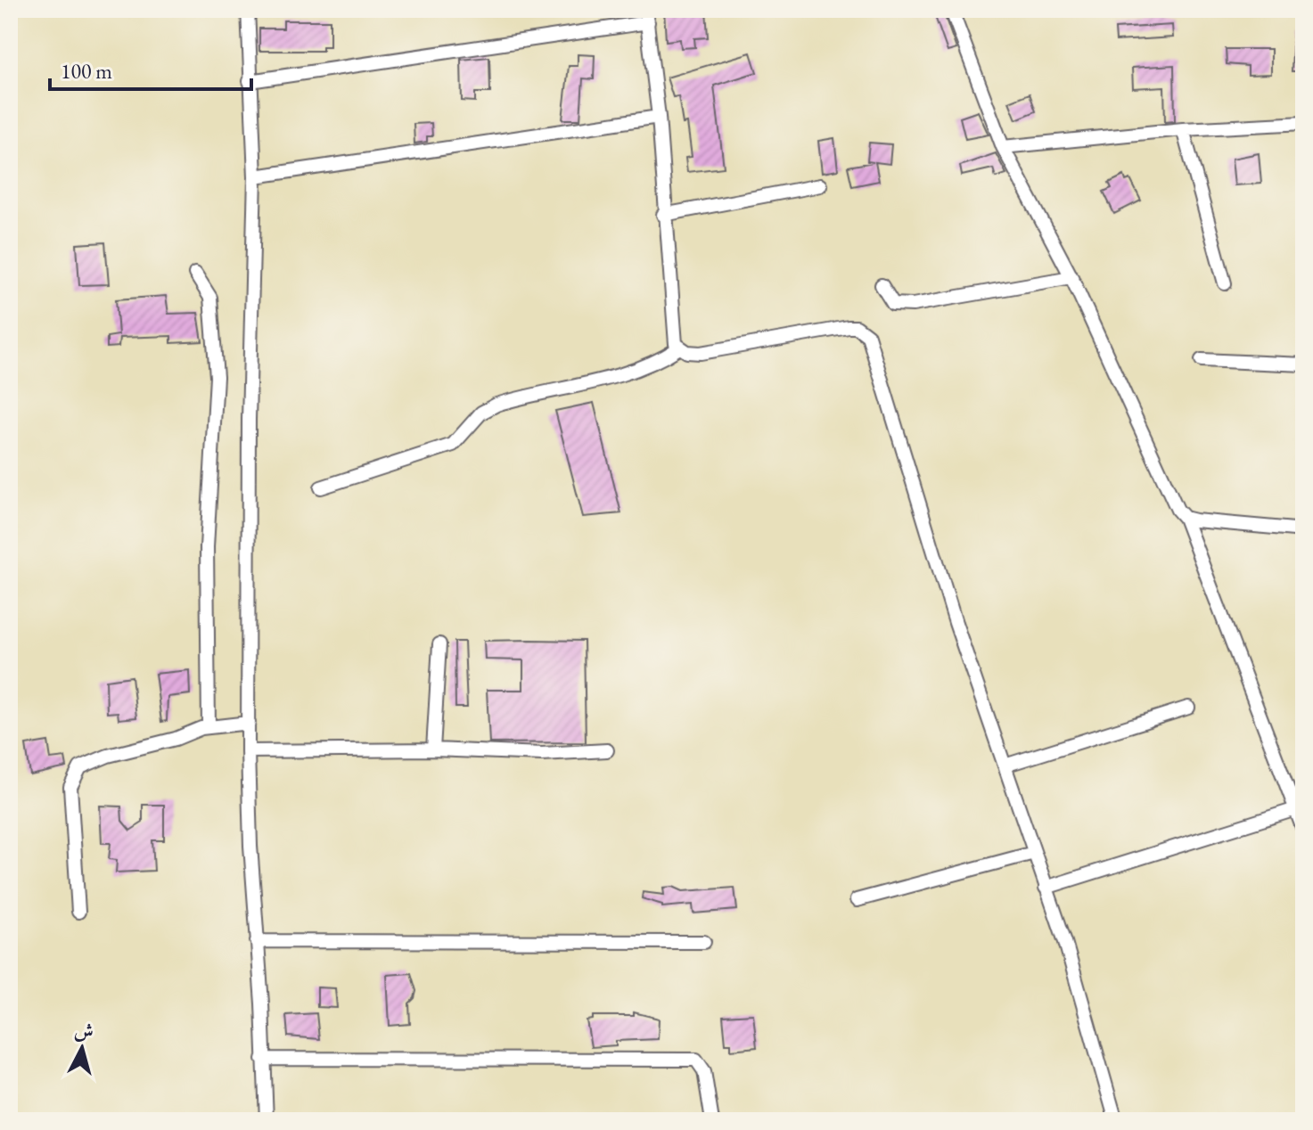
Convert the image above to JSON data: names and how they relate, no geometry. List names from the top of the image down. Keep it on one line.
{"scale_bar":"100 m","north":"top"}
